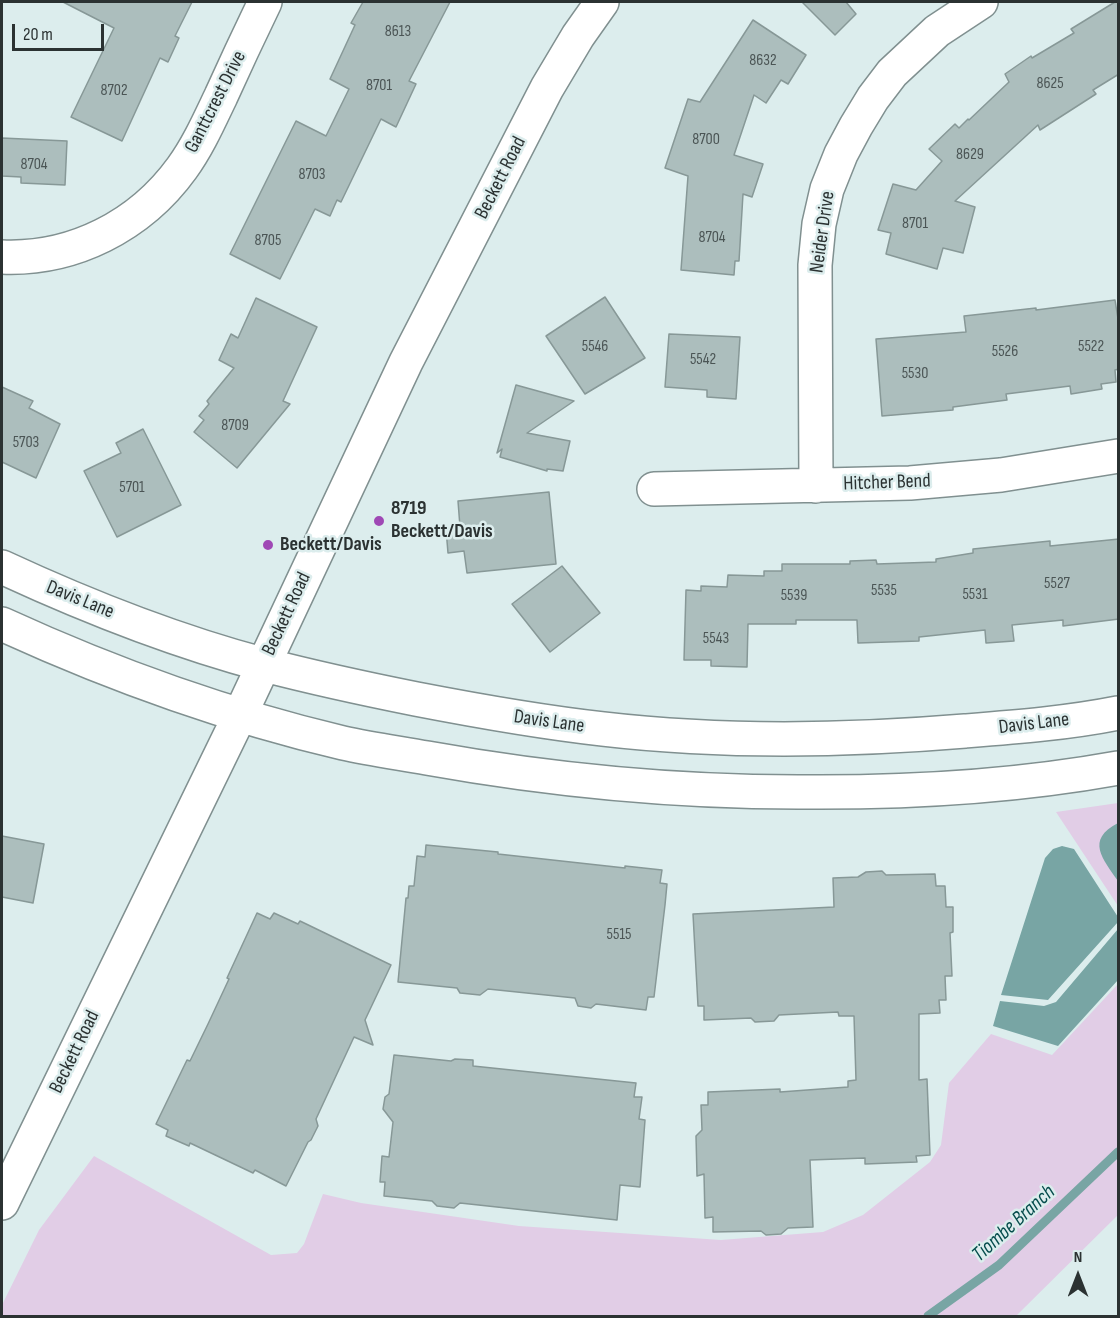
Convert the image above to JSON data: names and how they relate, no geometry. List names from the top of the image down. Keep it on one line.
{"streets":{"street":["Ganttcrest Drive","Beckett Road","Neider Drive","Hitcher Bend","Davis Lane"]},"crossings":[["Beckett Road","Davis Lane"],["Neider Drive","Hitcher Bend"]],"water":["Tiombe Branch"],"places":["8719 Beckett/Davis","Beckett/Davis"],"house_numbers":["8613","8632","8625","8701","8702","8700","8629","8704","8703","8701","8704","8705","5546","5522","5526","5542","5530","8709","5703","5701","5527","5535","5531","5539","5543","5515"],"scale_bar":"20 m","north":"top"}
